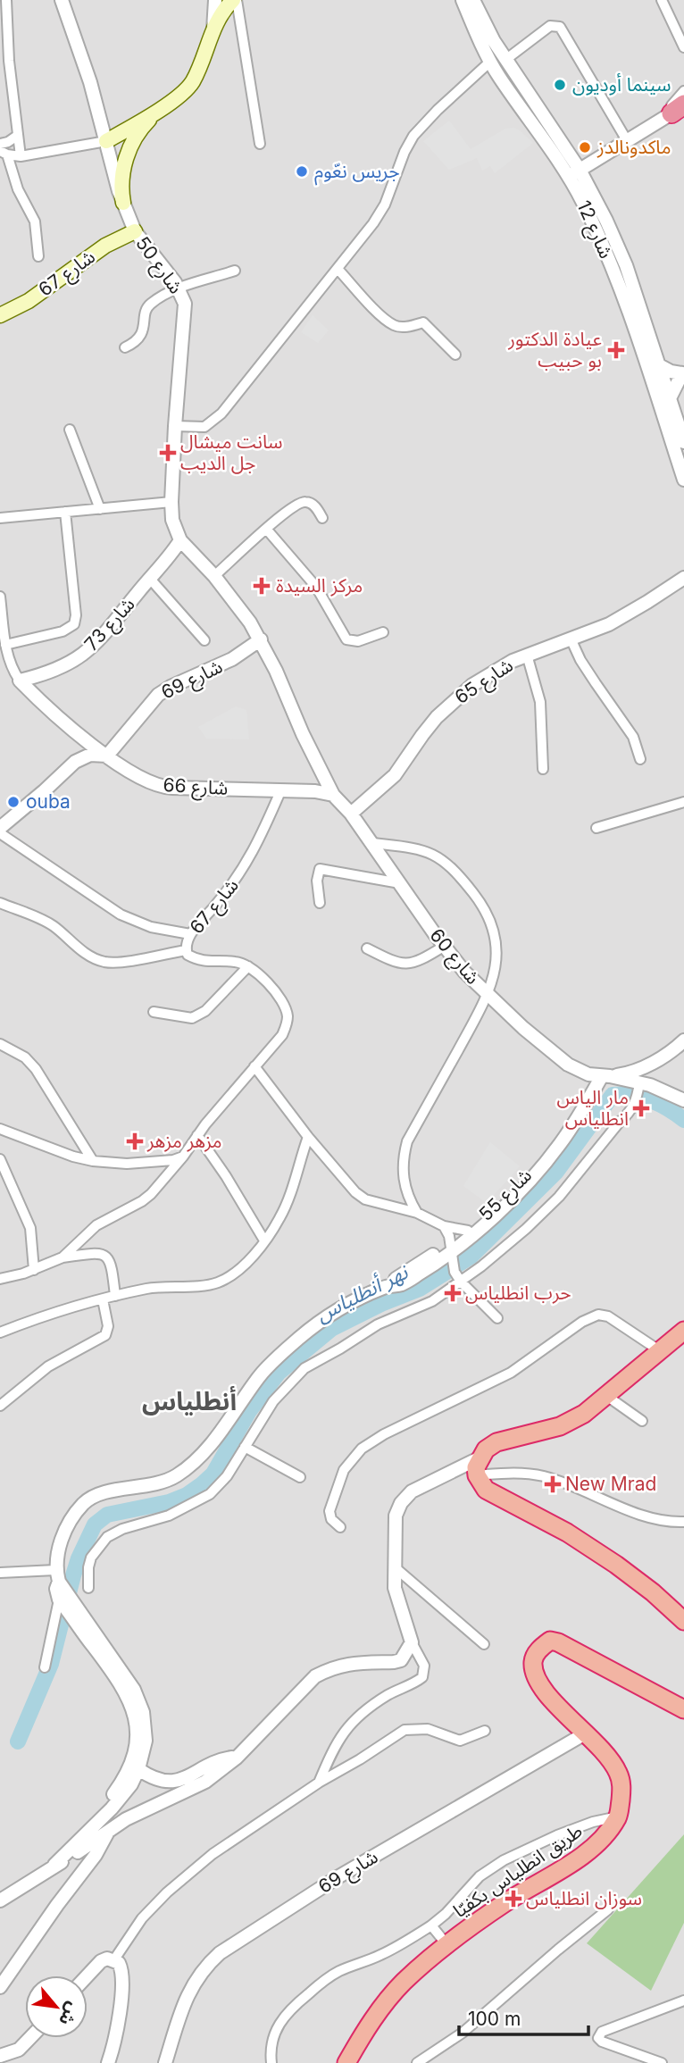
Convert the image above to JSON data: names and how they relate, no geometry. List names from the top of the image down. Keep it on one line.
{"streets":{"highway":["طريق انطلياس بكفيّا"],"main road":["شارع 67"],"street":["شارع 12","شارع 50","شارع 73","شارع 69","شارع 65","شارع 66","شارع 60","شارع 55"]},"crossings":[["شارع 50","شارع 67"],["شارع 50","شارع 73"],["شارع 50","شارع 60"],["شارع 67","شارع 66"],["شارع 73","شارع 66"],["شارع 73","شارع 60"],["شارع 69","شارع 66"],["شارع 69","شارع 60"],["شارع 65","شارع 60"],["شارع 66","شارع 60"],["شارع 60","شارع 55"]],"districts":["أنطلياس"],"water":["نهر أنطلياس"],"places":{"other":["سينما أوديون","ماكدونالدز","جريس نعّوم","ouba"],"health":["عيادة الدكتور بو حبيب","سانت ميشال جل الديب","مركز السيدة","مار الياس انطلياس","مزهر مزهر","حرب انطلياس","New Mrad","سوزان انطلياس"]},"scale_bar":"100 m","north":"bottom right"}
